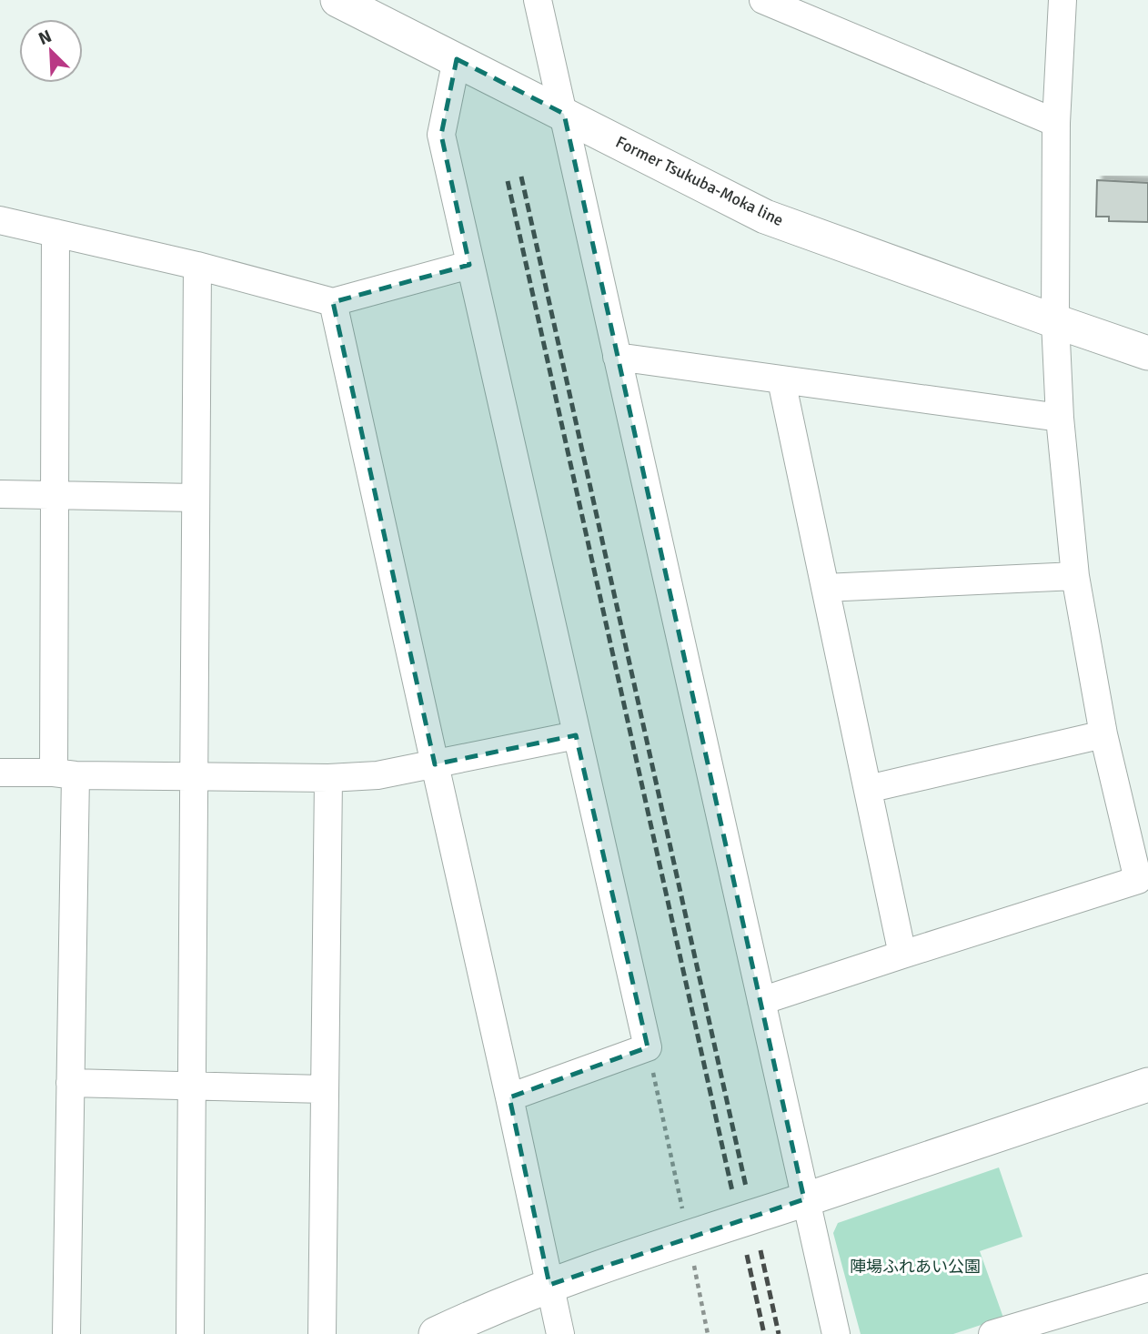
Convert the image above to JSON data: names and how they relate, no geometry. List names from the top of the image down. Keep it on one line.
{"streets":{"street":["Former Tsukuba-Moka line"]},"parks":["陣場ふれあい公園"],"north":"top left"}
